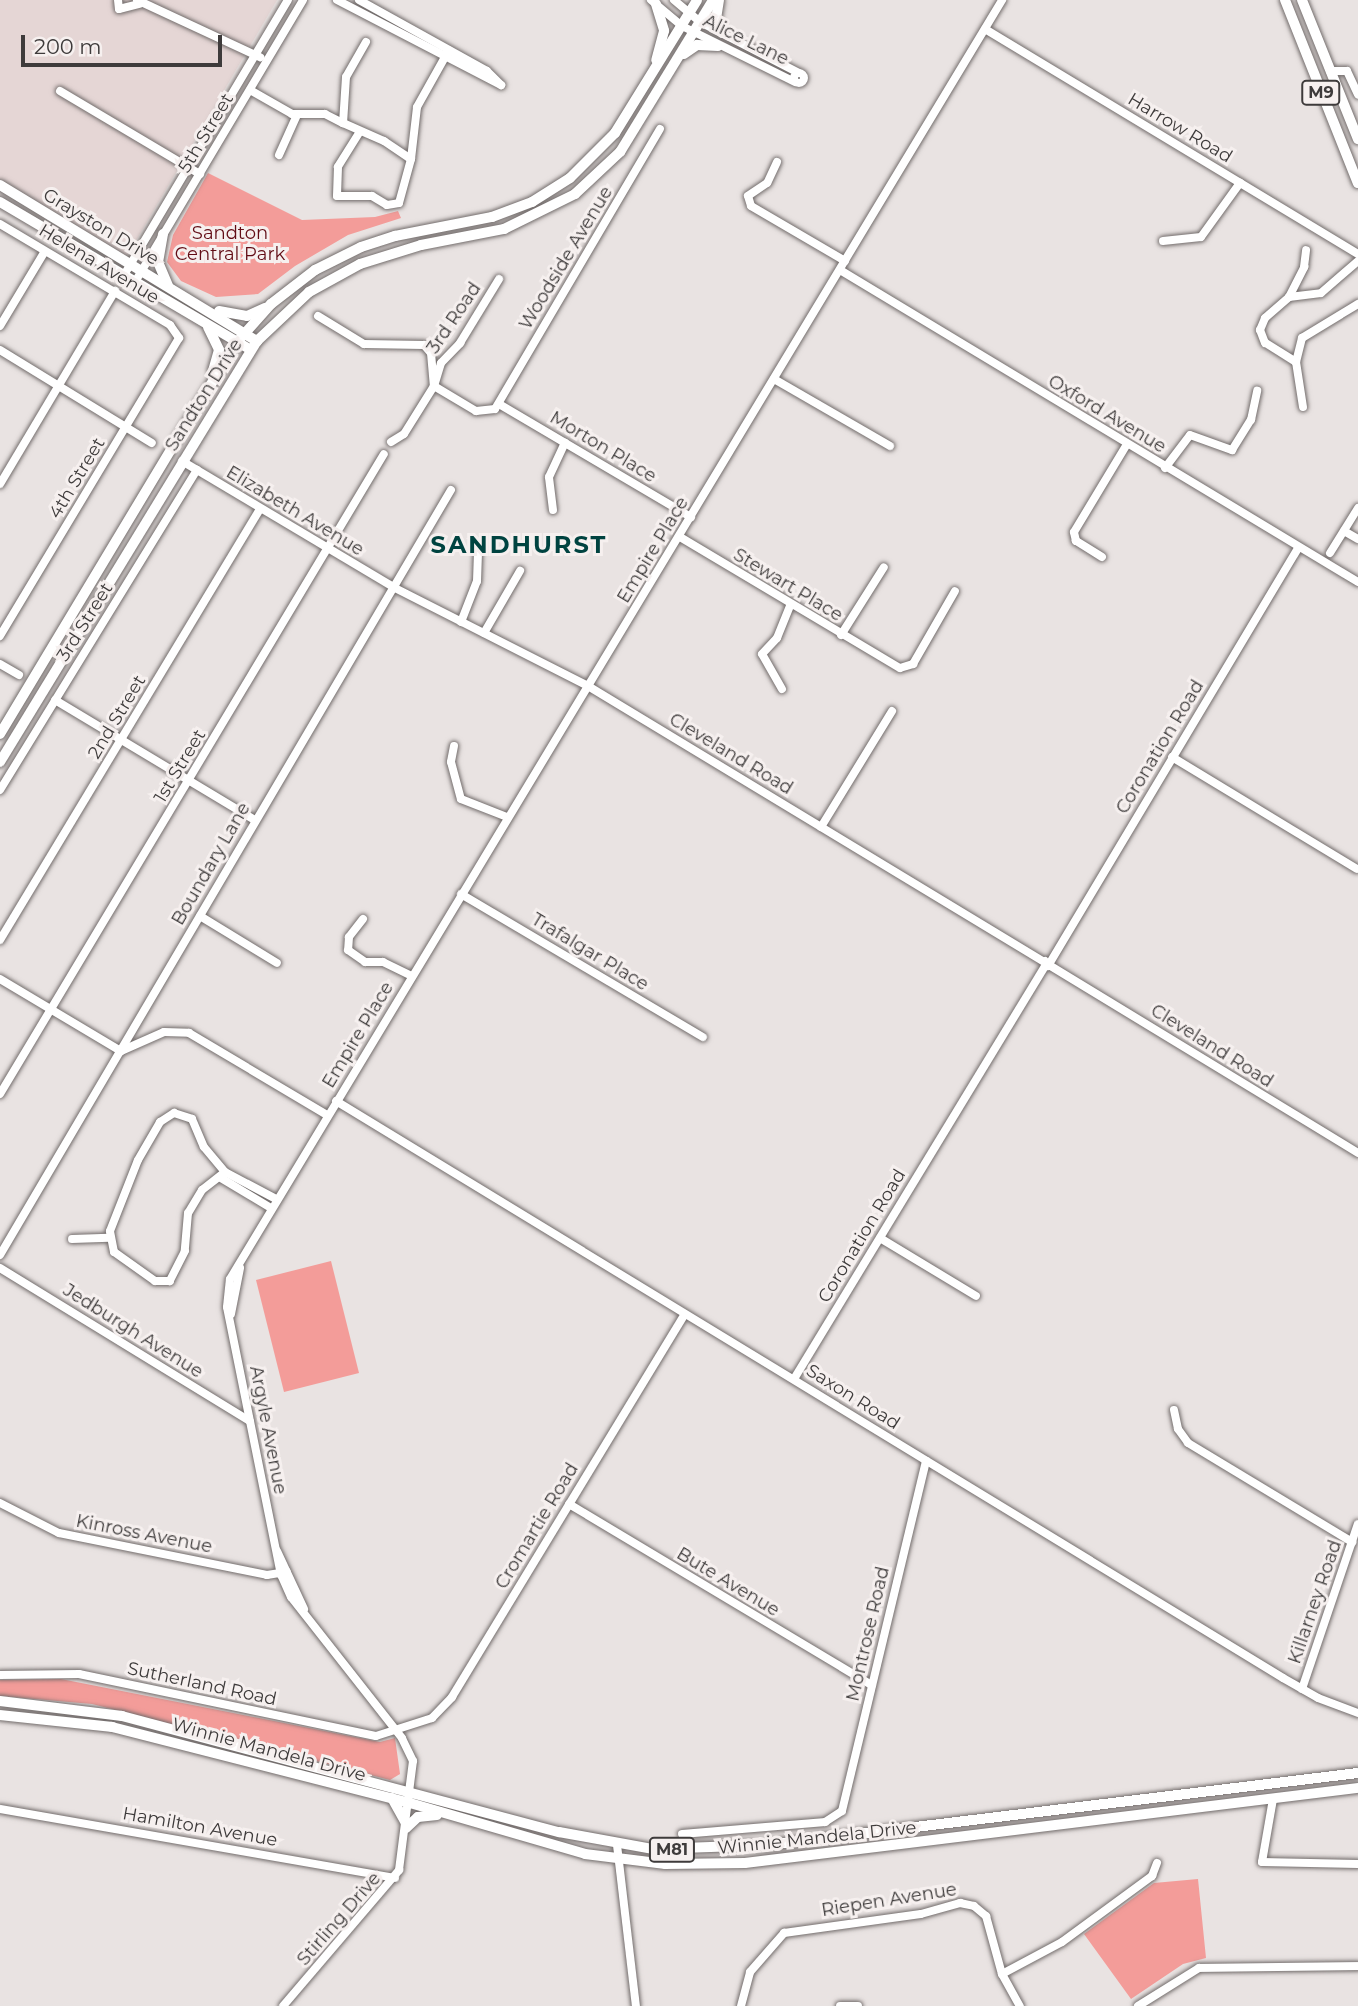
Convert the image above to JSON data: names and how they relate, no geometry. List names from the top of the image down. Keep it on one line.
{"streets":{"main road":["M9","Grayston Drive","Sandton Drive","Winnie Mandela Drive","M81"],"street":["Alice Lane","Harrow Road","5th Street","Woodside Avenue","Helena Avenue","3rd Road","Oxford Avenue","Morton Place","4th Street","Elizabeth Avenue","Empire Place","Stewart Place","3rd Street","2nd Street","Coronation Road","Cleveland Road","1st Street","Boundary Lane","Trafalgar Place","Jedburgh Avenue","Saxon Road","Argyle Avenue","Cromartie Road","Kinross Avenue","Bute Avenue","Killarney Road","Montrose Road","Sutherland Road","Hamilton Avenue","Riepen Avenue","Stirling Drive"]},"crossings":[["Alice Lane","Sandton Drive"],["Harrow Road","Empire Place"],["5th Street","Grayston Drive"],["Grayston Drive","Sandton Drive"],["Woodside Avenue","Morton Place"],["Helena Avenue","4th Street"],["Sandton Drive","Elizabeth Avenue"],["Oxford Avenue","Empire Place"],["Oxford Avenue","Coronation Road"],["Morton Place","Empire Place"],["Elizabeth Avenue","3rd Street"],["Elizabeth Avenue","2nd Street"],["Elizabeth Avenue","Cleveland Road"],["Elizabeth Avenue","1st Street"],["Elizabeth Avenue","Boundary Lane"],["Empire Place","Stewart Place"],["Empire Place","Cleveland Road"],["Empire Place","Trafalgar Place"],["Empire Place","Saxon Road"],["Empire Place","Argyle Avenue"],["Coronation Road","Cleveland Road"],["Coronation Road","Saxon Road"],["Cleveland Road","Boundary Lane"],["Jedburgh Avenue","Argyle Avenue"],["Saxon Road","Cromartie Road"],["Saxon Road","Killarney Road"],["Saxon Road","Montrose Road"],["Argyle Avenue","Cromartie Road"],["Argyle Avenue","Kinross Avenue"],["Argyle Avenue","Sutherland Road"],["Argyle Avenue","Winnie Mandela Drive"],["Argyle Avenue","Stirling Drive"],["Cromartie Road","Bute Avenue"],["Cromartie Road","Sutherland Road"],["Bute Avenue","Montrose Road"],["Winnie Mandela Drive","Stirling Drive"],["Hamilton Avenue","Stirling Drive"]],"districts":["SANDHURST"],"parks":["Sandton Central Park"],"scale_bar":"200 m"}
